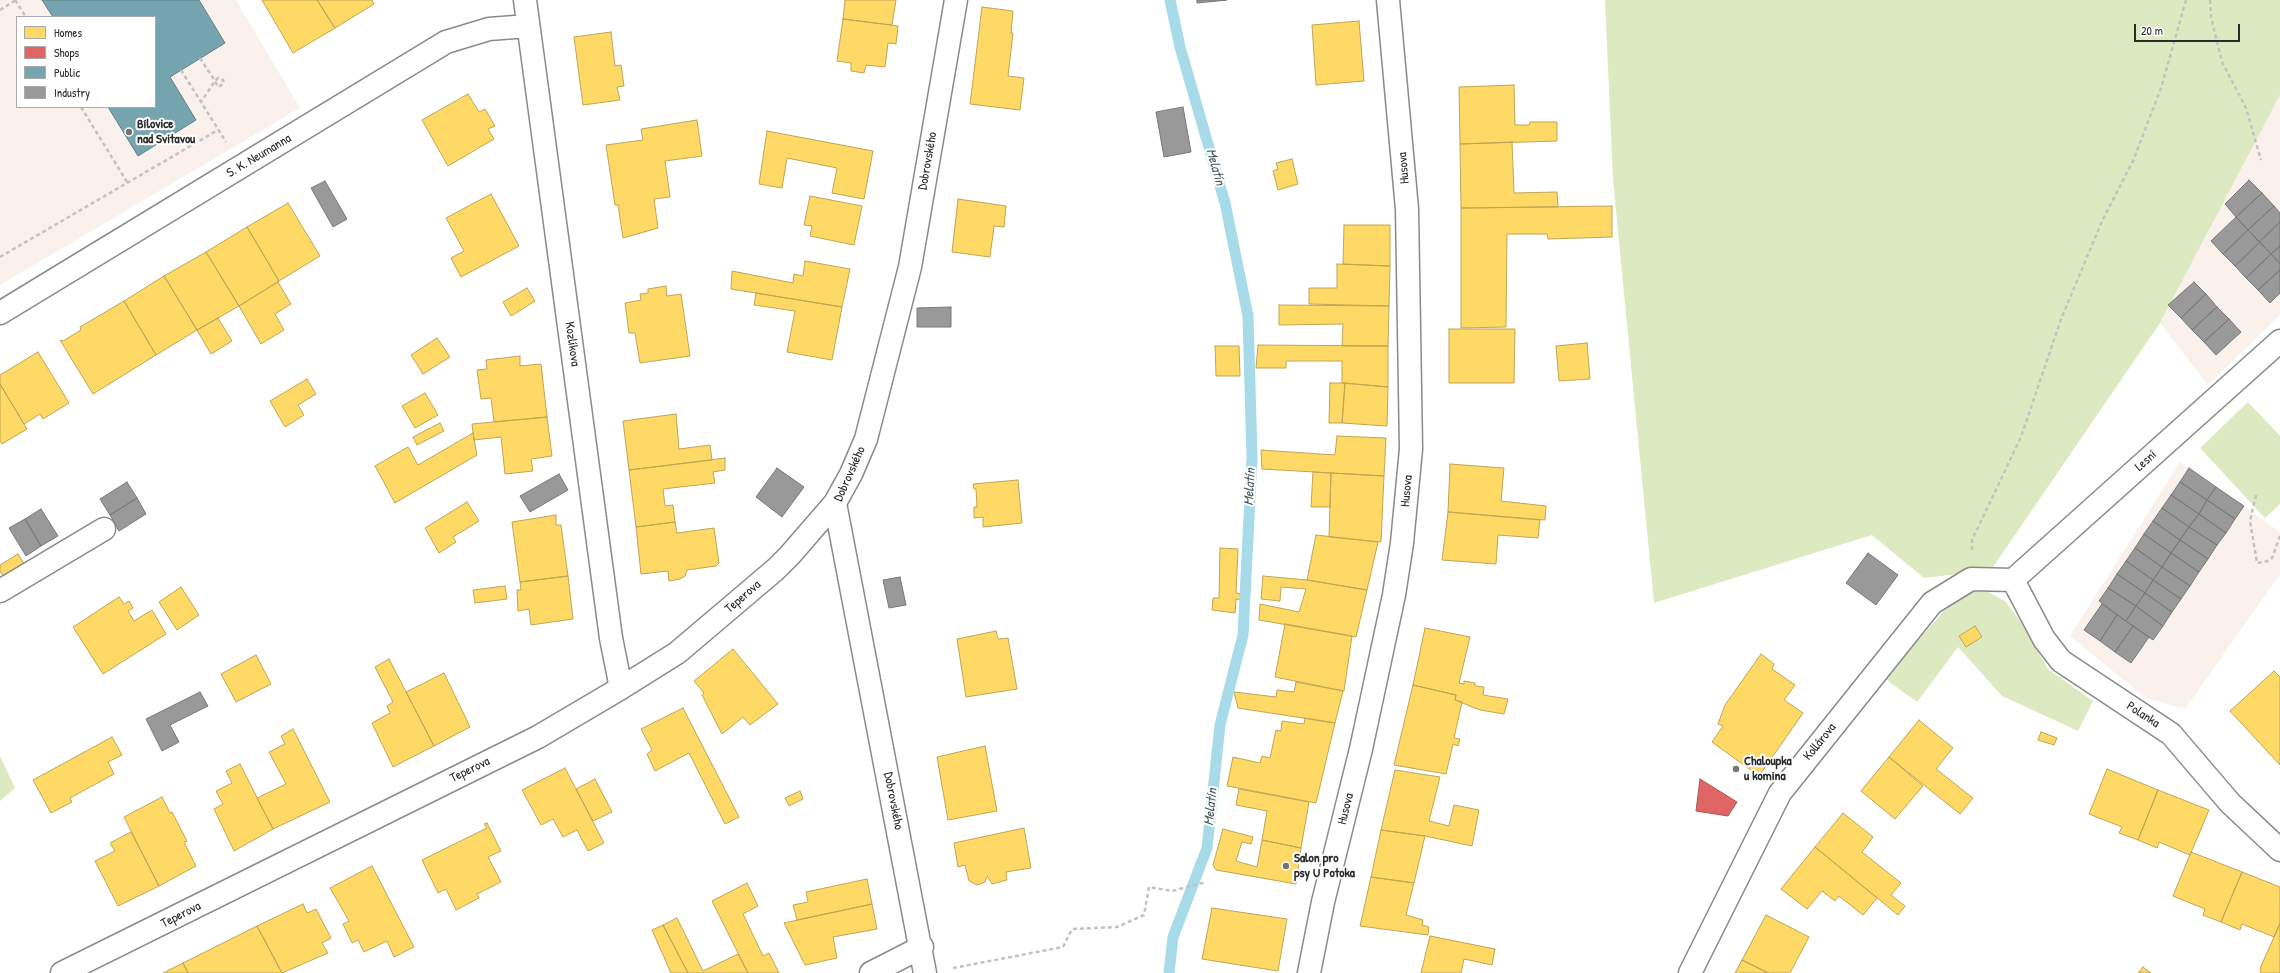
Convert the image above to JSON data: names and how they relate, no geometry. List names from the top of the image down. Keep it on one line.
{"streets":{"street":["S. K. Neumanna","Dobrovského","Husova","Kozlíkova","Lesní","Teperova","Polanka","Kollárova"]},"crossings":[["S. K. Neumanna","Kozlíkova"],["Dobrovského","Teperova"],["Kozlíkova","Teperova"],["Lesní","Polanka"]],"water":["Melatín"],"places":["Bílovice nad Svitavou","Chaloupka u komina","Salon pro psy U Potoka"],"legend":["Homes","Shops","Public","Industry"],"scale_bar":"20 m"}
